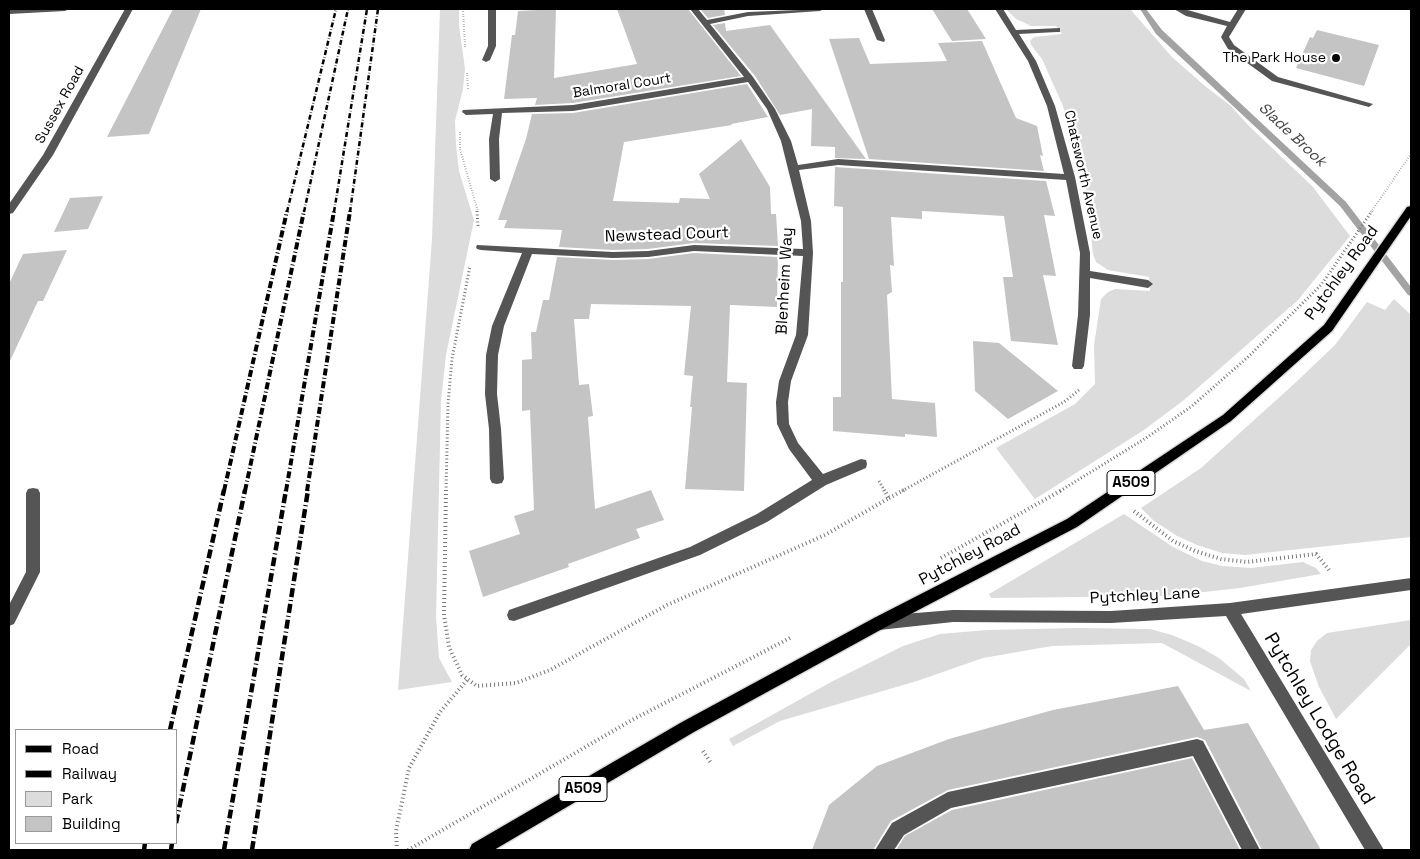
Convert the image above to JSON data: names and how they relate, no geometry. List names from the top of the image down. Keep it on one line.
{"streets":{"main road":["Pytchley Road","A509"],"street":["Balmoral Court","Sussex Road","Chatsworth Avenue","Newstead Court","Blenheim Way","Pytchley Lane","Pytchley Lodge Road"]},"crossings":[["Balmoral Court","Blenheim Way"],["Newstead Court","Blenheim Way"],["Pytchley Road","Pytchley Lane"],["Pytchley Lane","Pytchley Lodge Road"]],"water":["Slade Brook"],"places":["The Park House"],"legend":["Road","Railway","Park","Building"]}
